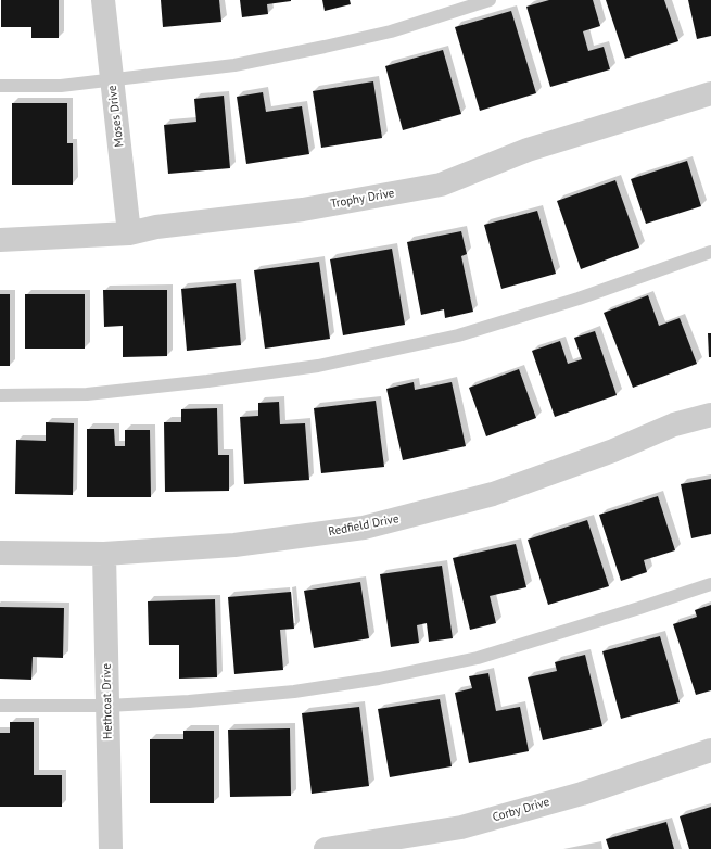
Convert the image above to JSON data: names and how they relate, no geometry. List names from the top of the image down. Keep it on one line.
{"streets":{"street":["Moses Drive","Trophy Drive","Redfield Drive","Hethcoat Drive","Corby Drive"]},"crossings":[["Moses Drive","Trophy Drive"],["Redfield Drive","Hethcoat Drive"]]}
